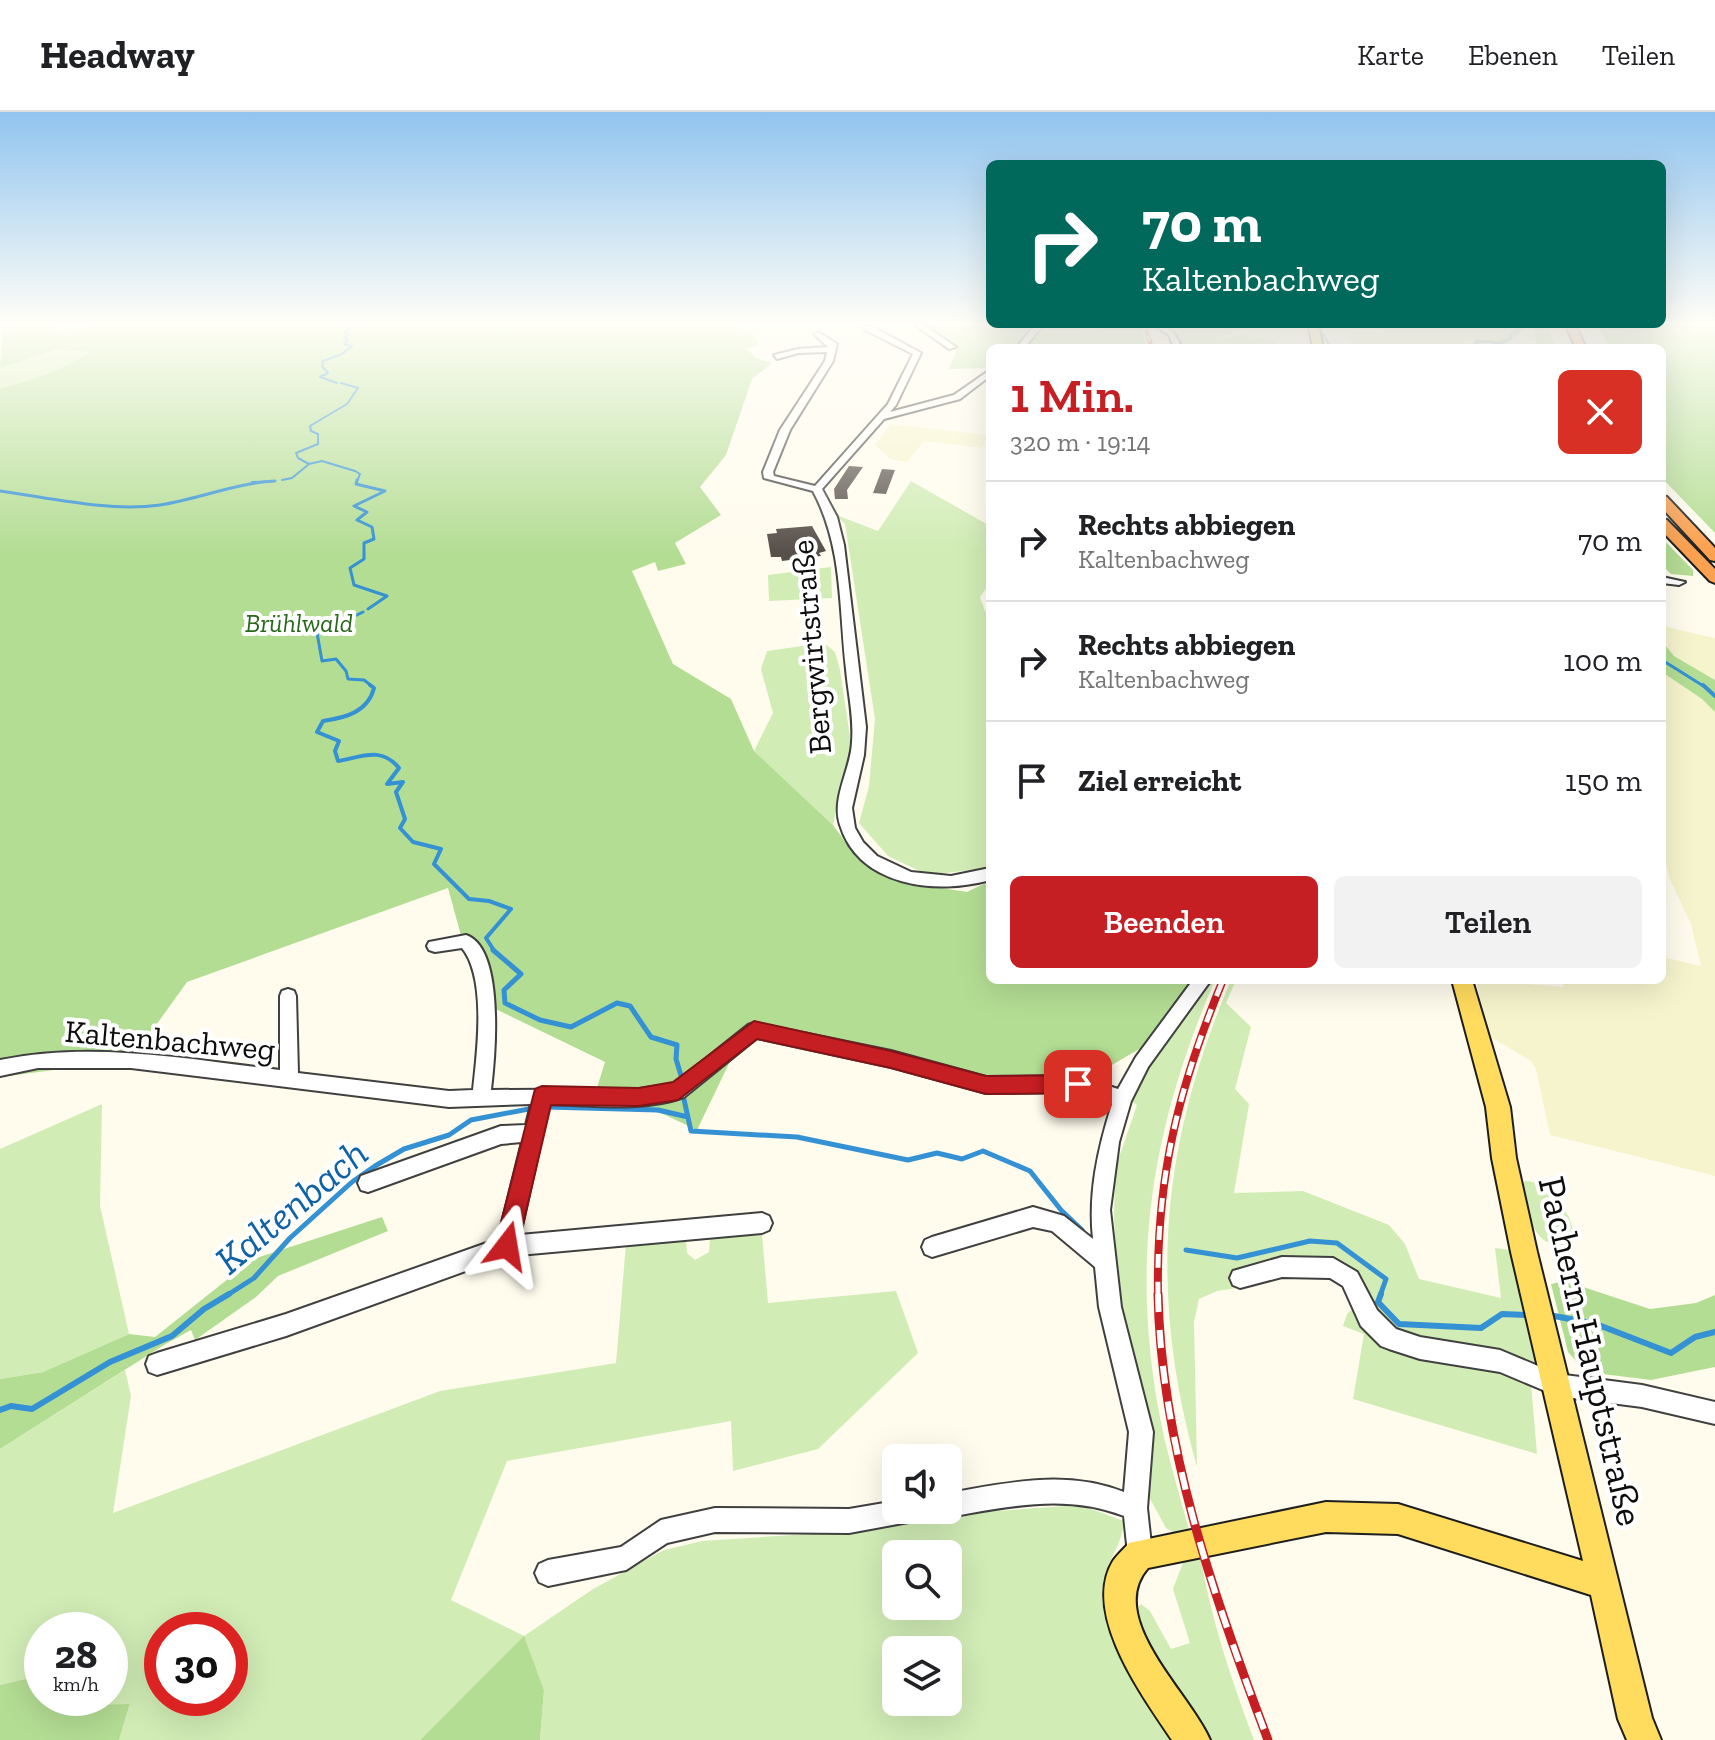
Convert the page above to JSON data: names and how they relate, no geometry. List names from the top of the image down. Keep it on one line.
{"streets":{"main road":["Pachern-Hauptstraße"],"street":["Bergwirtstraße","Kaltenbachweg"]},"water":["Kaltenbach"],"parks":["Brühlwald"],"page":{"header":"Headway","nav":["Karte","Ebenen","Teilen"],"turn":["70 m","Kaltenbachweg"],"heading":["1 Min.","320 m · 19:14"],"list":[{"name":"Rechts abbiegen","note":"Kaltenbachweg","value":"70 m"},{"name":"Rechts abbiegen","note":"Kaltenbachweg","value":"100 m"},{"name":"Ziel erreicht","value":"150 m"}],"buttons":["Beenden","Teilen"],"speed":"28 km/h","limit":"30"}}
